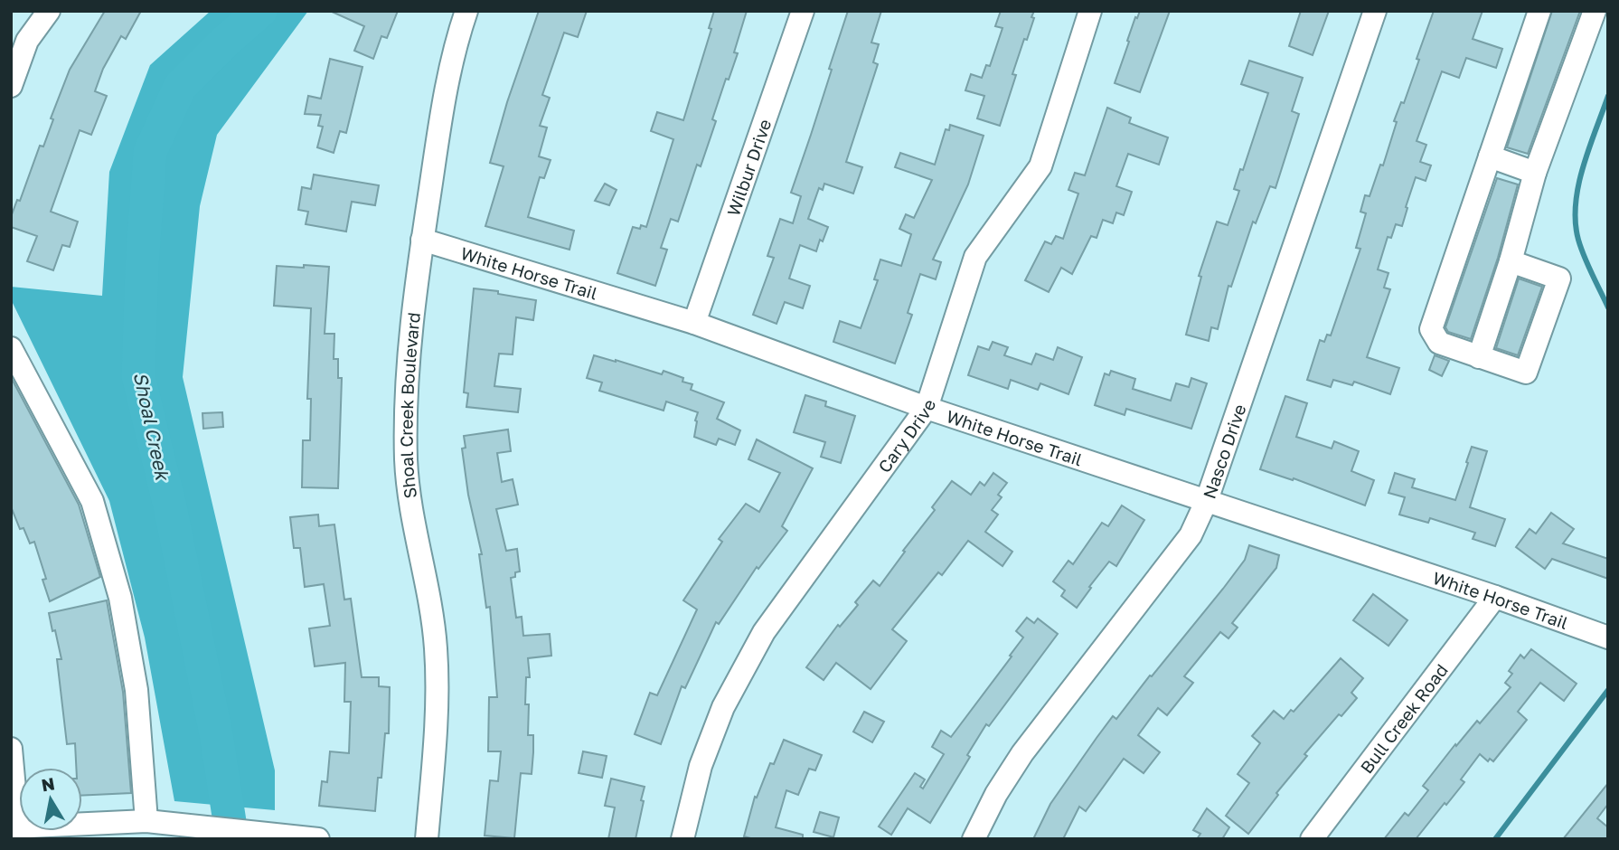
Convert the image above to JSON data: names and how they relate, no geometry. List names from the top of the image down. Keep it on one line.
{"streets":{"street":["Wilbur Drive","White Horse Trail","Shoal Creek Boulevard","Cary Drive","Nasco Drive","Bull Creek Road"]},"crossings":[["Wilbur Drive","White Horse Trail"],["White Horse Trail","Shoal Creek Boulevard"],["White Horse Trail","Cary Drive"],["White Horse Trail","Nasco Drive"],["White Horse Trail","Bull Creek Road"]],"water":["Shoal Creek"],"north":"top"}
